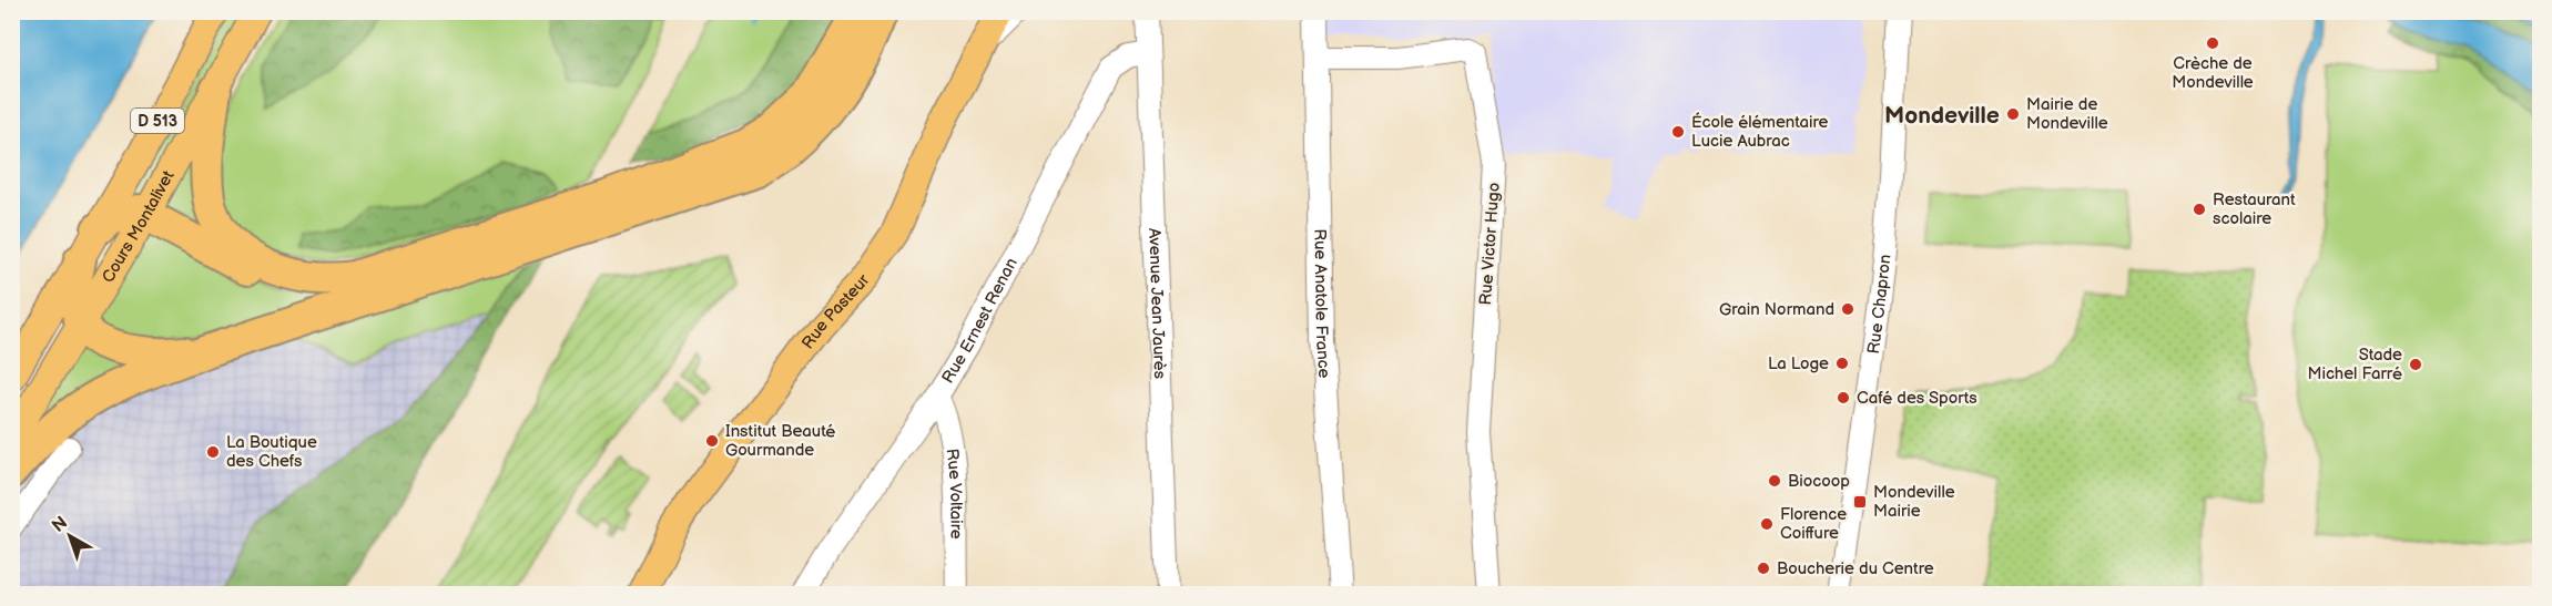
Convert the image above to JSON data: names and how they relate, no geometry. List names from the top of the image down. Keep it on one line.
{"streets":{"main road":["D 513","Cours Montalivet","Rue Pasteur"],"street":["Rue Victor Hugo","Avenue Jean Jaurès","Rue Anatole France","Rue Chapron","Rue Ernest Renan","Rue Voltaire"]},"crossings":[["Rue Victor Hugo","Rue Anatole France"],["Avenue Jean Jaurès","Rue Ernest Renan"],["Rue Ernest Renan","Rue Voltaire"]],"districts":["Mondeville"],"places":{"other":["Crèche de Mondeville","Mairie de Mondeville","École élémentaire Lucie Aubrac","Restaurant scolaire","Grain Normand","La Loge","Stade Michel Farré","Café des Sports","Institut Beauté Gourmande","La Boutique des Chefs","Biocoop","Florence Coiffure","Boucherie du Centre"],"transit":["Mondeville Mairie"]},"north":"top left"}
